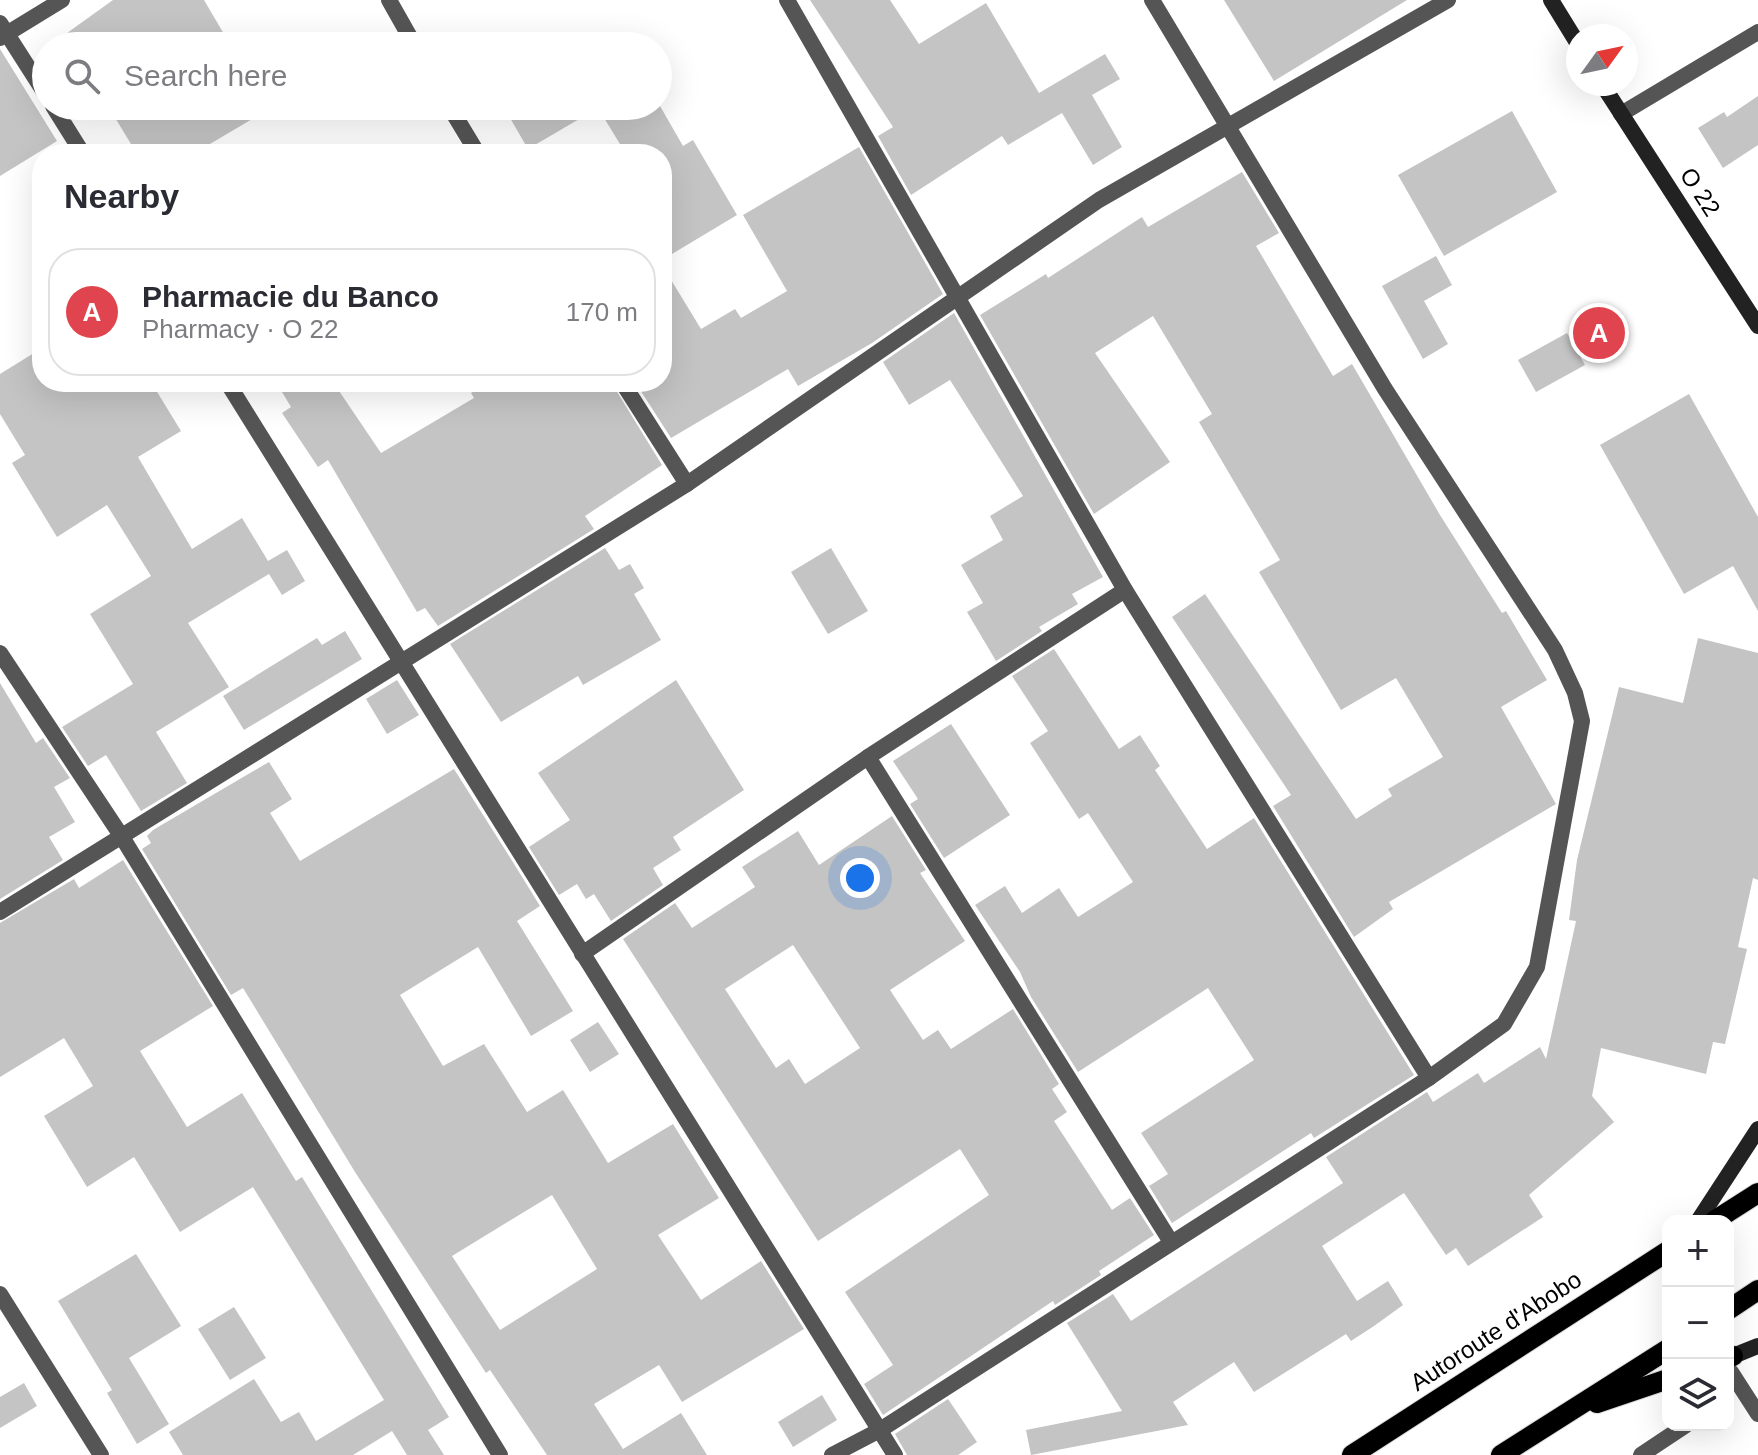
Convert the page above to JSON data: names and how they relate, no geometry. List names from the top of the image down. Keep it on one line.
{"streets":{"main road":["Autoroute d'Abobo"],"street":["O 22"]},"north":"top right","page":{"search":"Search here","heading":"Nearby","list":[{"mark":"A","name":"Pharmacie du Banco","note":"Pharmacy · O 22","value":"170 m"}],"pins":"A","map_buttons":["+","−"]}}
